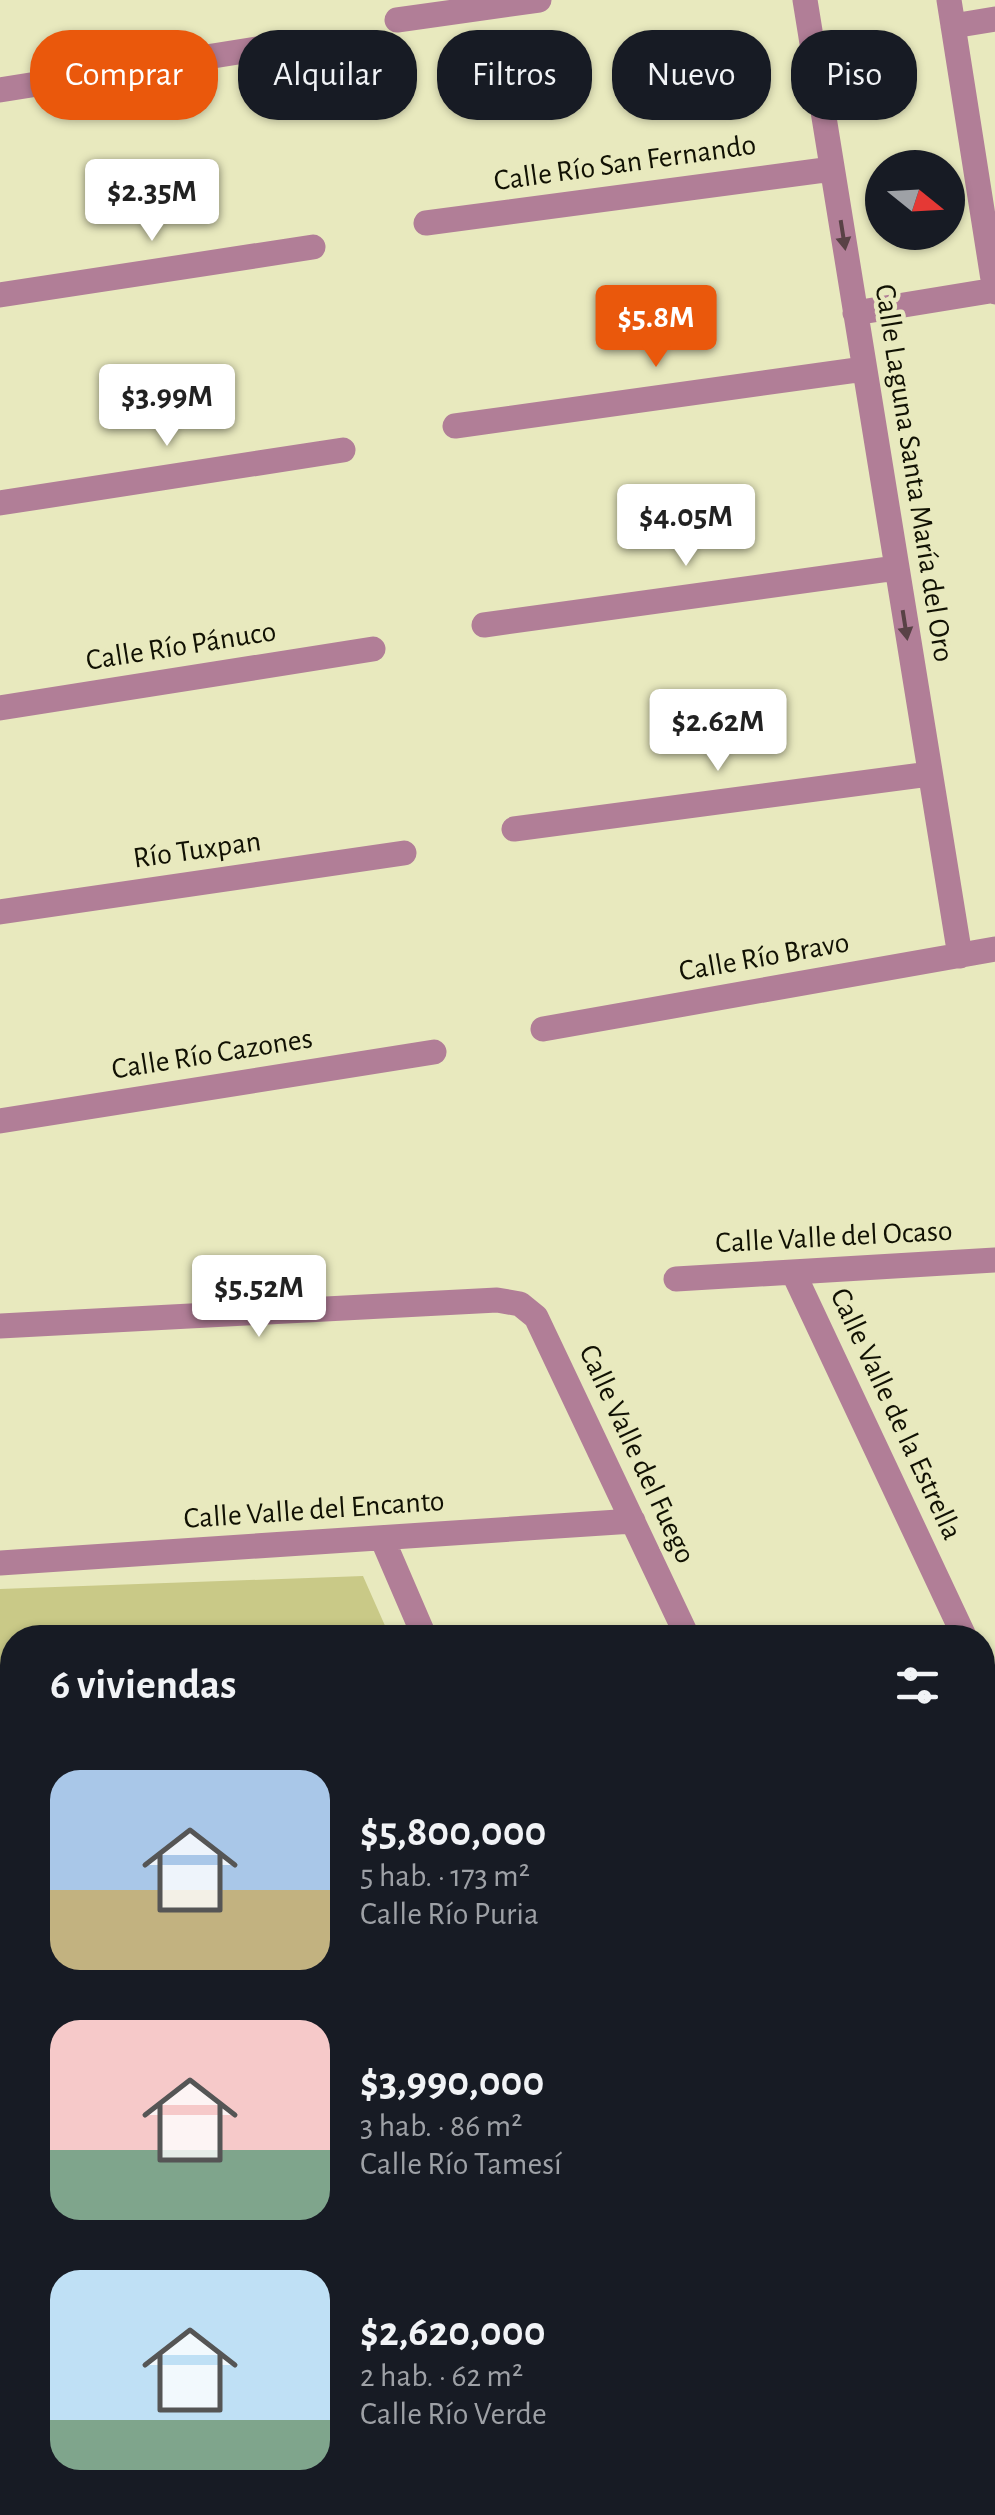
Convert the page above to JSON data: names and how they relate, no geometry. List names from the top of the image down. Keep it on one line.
{"streets":{"street":["Calle Río San Fernando","Calle Laguna Santa María del Oro","Calle Río Pánuco","Río Tuxpan","Calle Río Bravo","Calle Río Cazones","Calle Valle del Ocaso","Calle Valle de la Estrella","Calle Valle del Fuego","Calle Valle del Encanto"]},"crossings":[["Calle Río San Fernando","Calle Laguna Santa María del Oro"],["Calle Laguna Santa María del Oro","Calle Río Bravo"],["Calle Valle del Ocaso","Calle Valle de la Estrella"],["Calle Valle del Fuego","Calle Valle del Encanto"]],"north":"right","page":{"chip":["Comprar","Alquilar","Filtros","Nuevo","Piso"],"price":["$2.35M","$5.8M","$3.99M","$4.05M","$2.62M","$5.52M"],"heading":"6 viviendas","list":[{"name":"$5,800,000","note":"5 hab. · 173 m² · Calle Río Puria"},{"name":"$3,990,000","note":"3 hab. · 86 m² · Calle Río Tamesí"},{"name":"$2,620,000","note":"2 hab. · 62 m² · Calle Río Verde"}]}}
